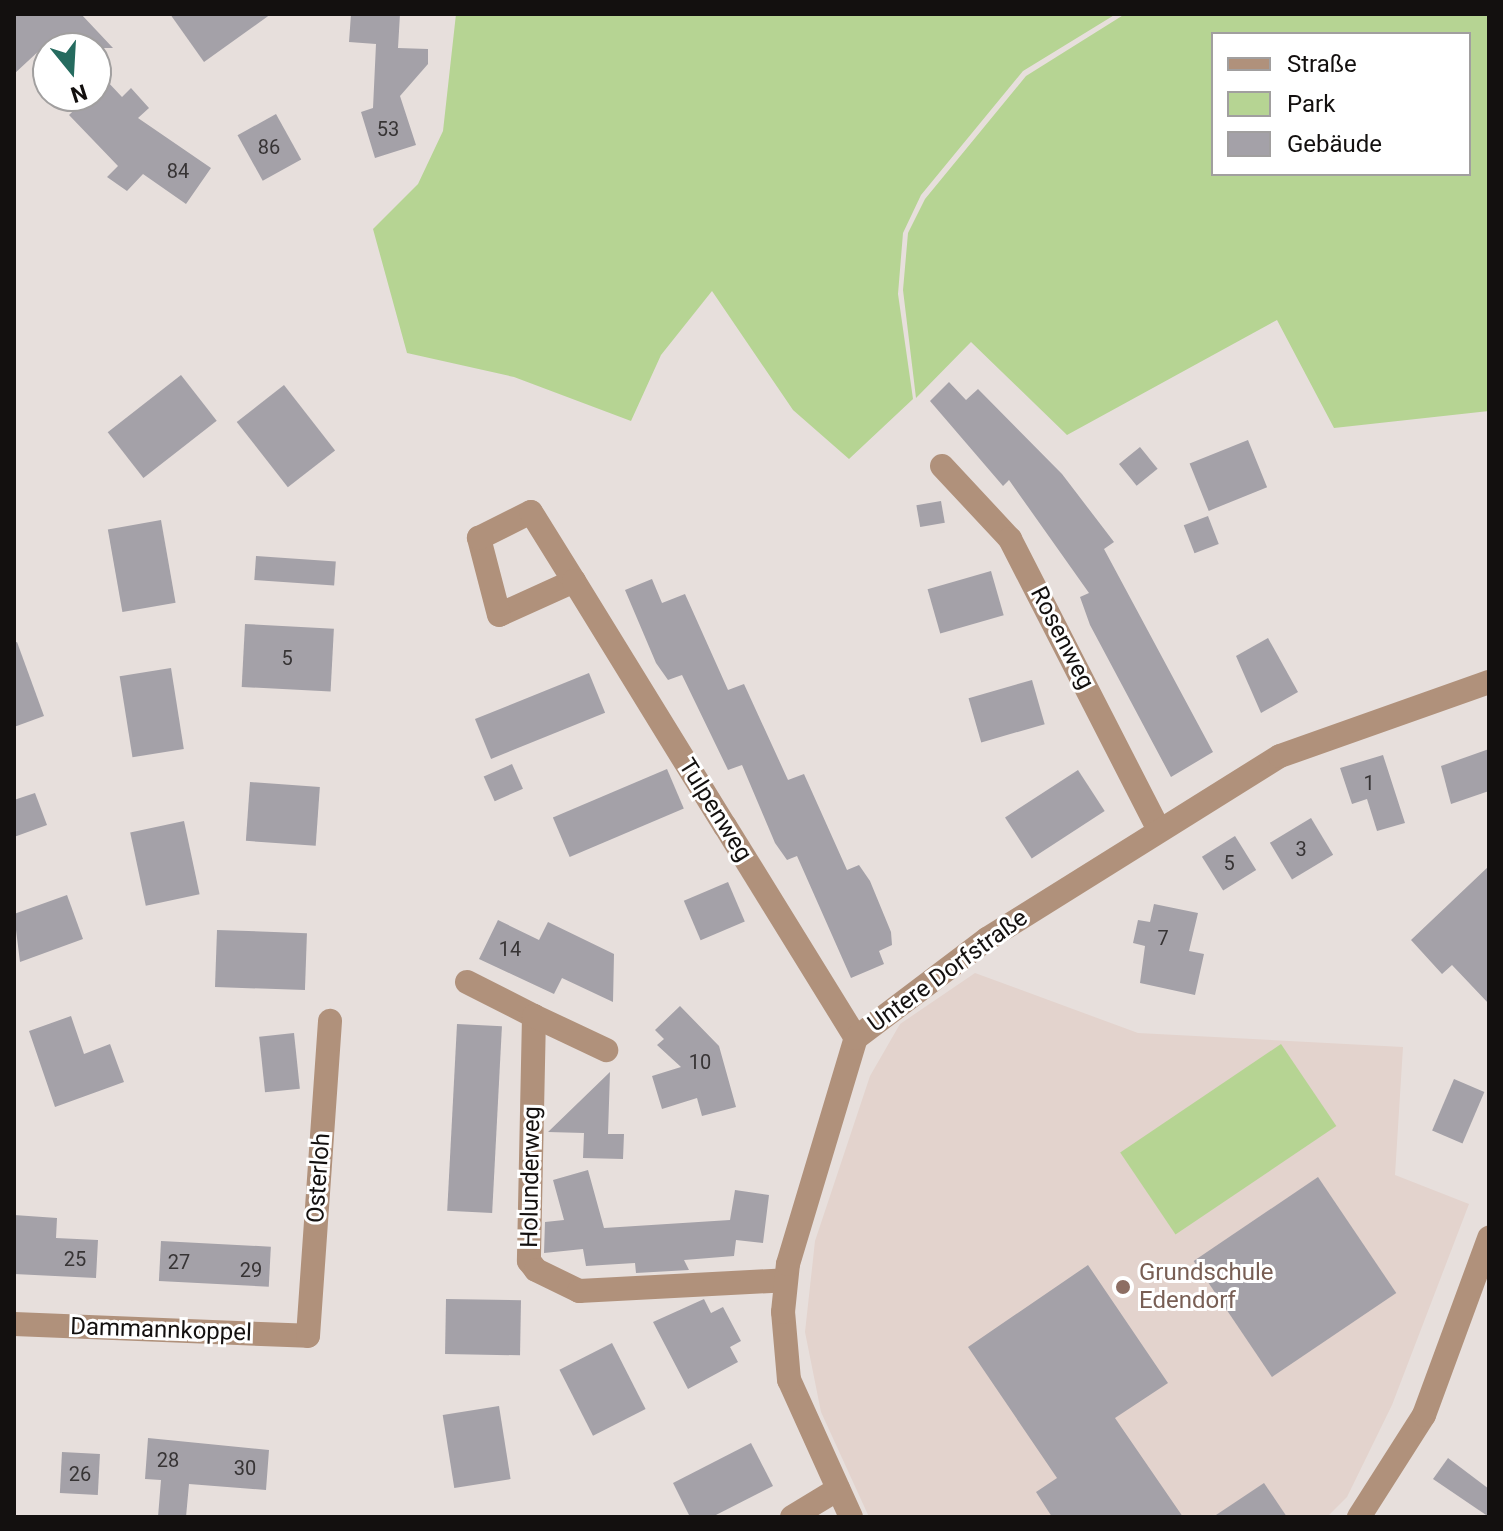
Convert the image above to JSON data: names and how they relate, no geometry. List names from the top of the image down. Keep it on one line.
{"streets":{"street":["Rosenweg","Tulpenweg","Untere Dorfstraße","Holunderweg","Osterloh","Dammannkoppel"]},"crossings":[["Rosenweg","Untere Dorfstraße"],["Tulpenweg","Untere Dorfstraße"],["Untere Dorfstraße","Holunderweg"],["Osterloh","Dammannkoppel"]],"places":["Grundschule Edendorf"],"house_numbers":["53","86","84","5","1","3","5","7","14","10","25","27","29","28","30","26"],"legend":["Straße","Park","Gebäude"],"north":"bottom"}
